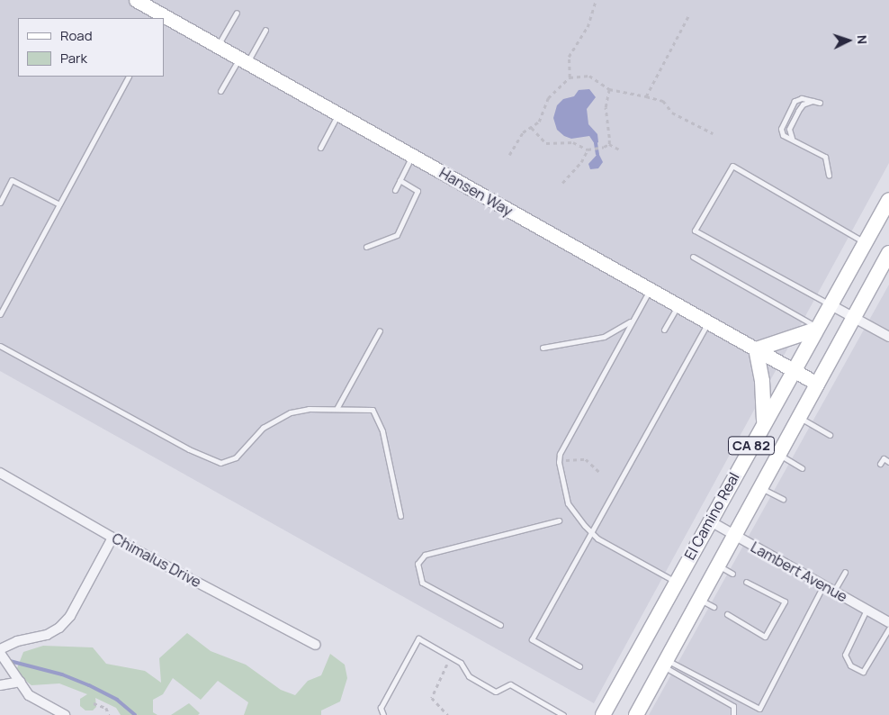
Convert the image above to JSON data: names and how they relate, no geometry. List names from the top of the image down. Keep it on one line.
{"streets":{"main road":["CA 82","El Camino Real"],"street":["Hansen Way","Chimalus Drive","Lambert Avenue"]},"crossings":[["Hansen Way","El Camino Real"],["El Camino Real","Lambert Avenue"]],"legend":["Road","Park"],"north":"right"}
